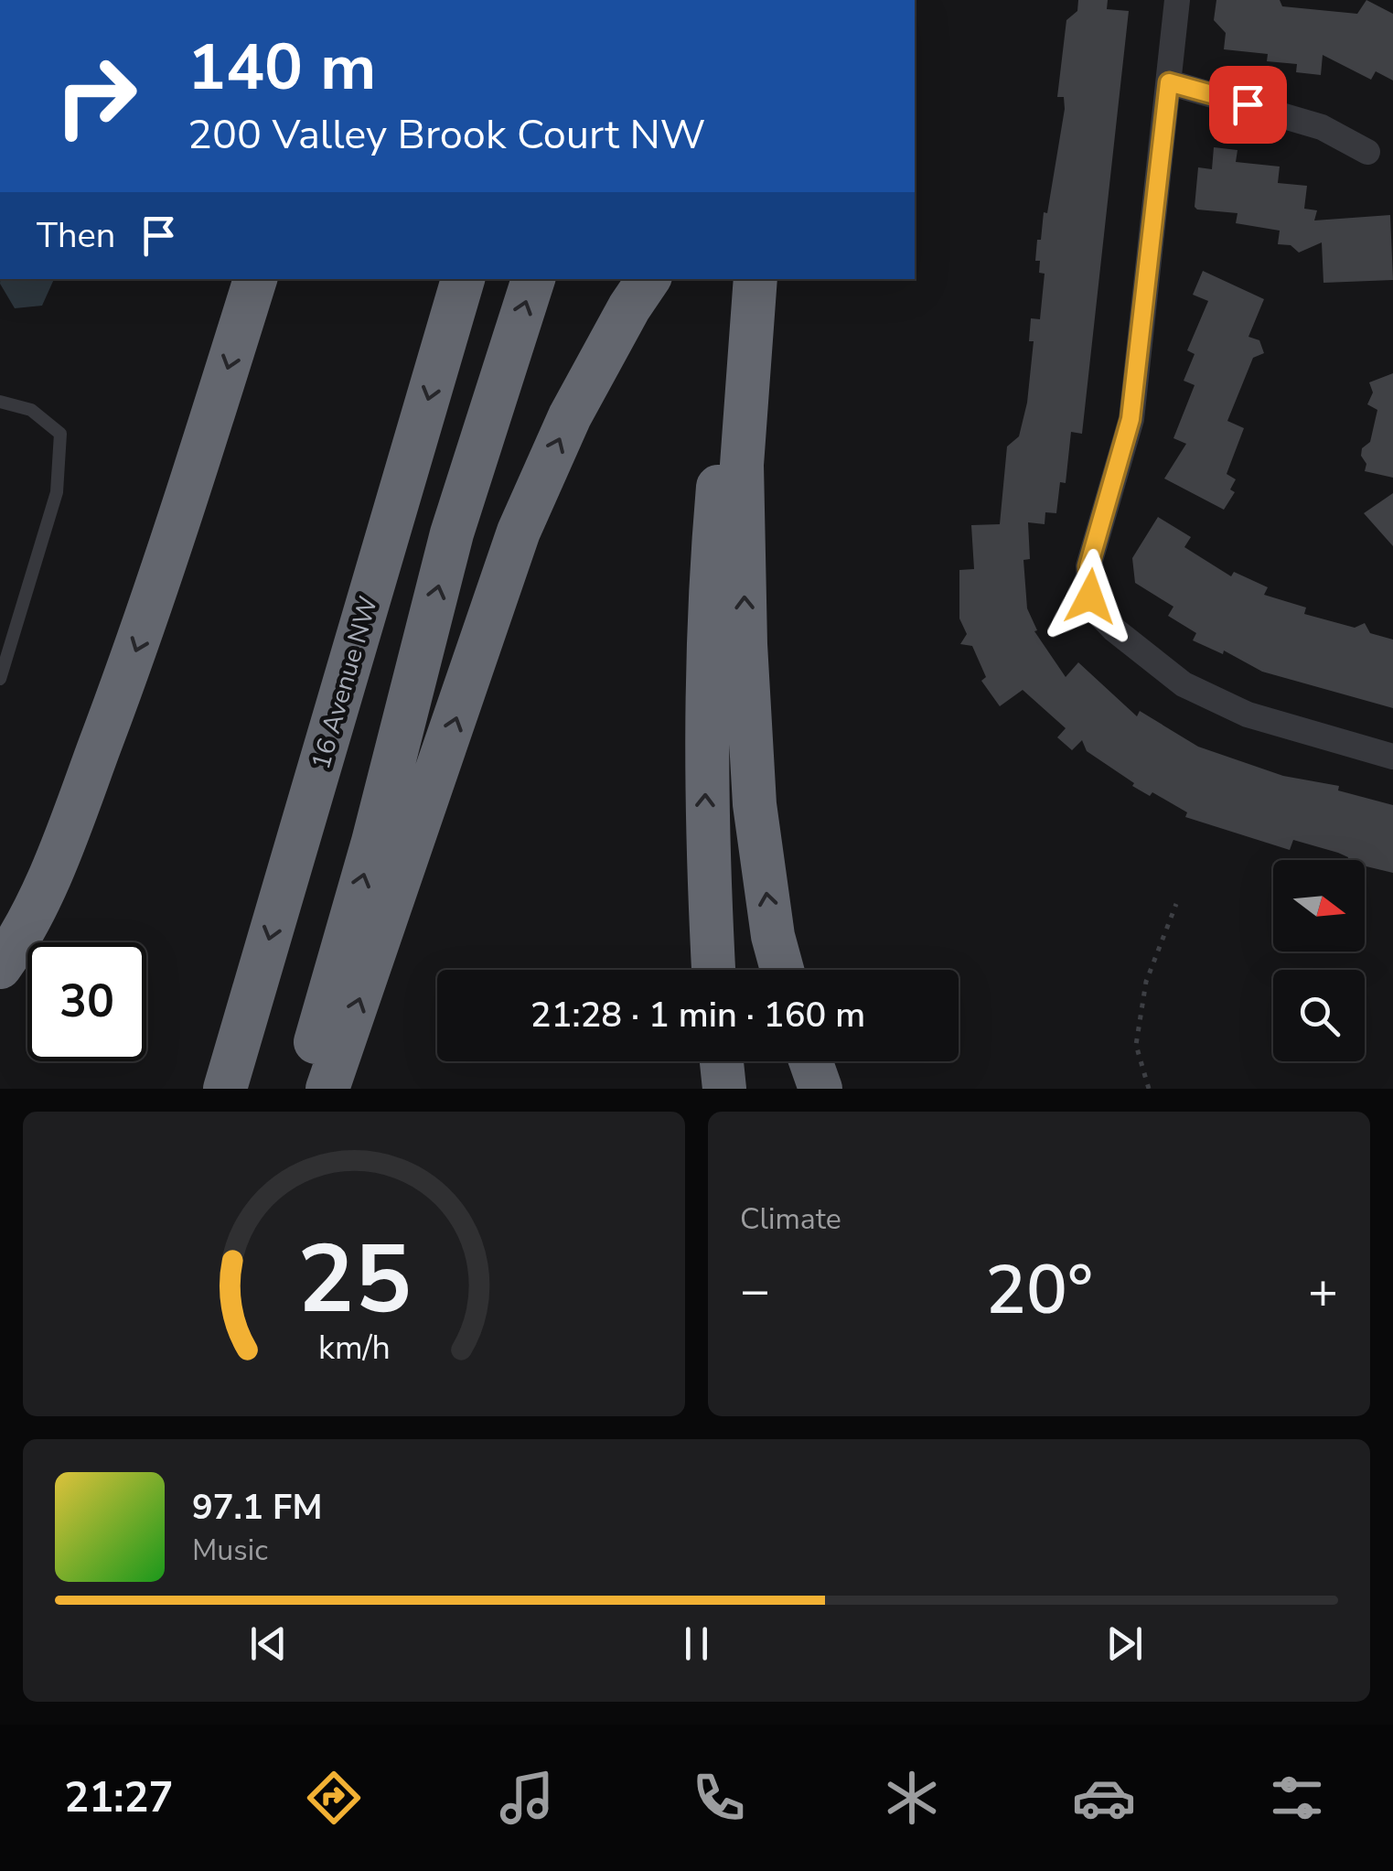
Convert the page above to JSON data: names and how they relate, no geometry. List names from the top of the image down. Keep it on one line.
{"streets":{"highway":["16 Avenue NW"]},"north":"right","page":{"turn":["140 m","200 Valley Brook Court NW"],"then":"Then","limit":"30","trip":"21:28 · 1 min · 160 m","tile":"Climate","heat":["−","20°","+"],"song":["97.1 FM","Music"],"tabs":"21:27","gauge":["25","km/h"]}}
